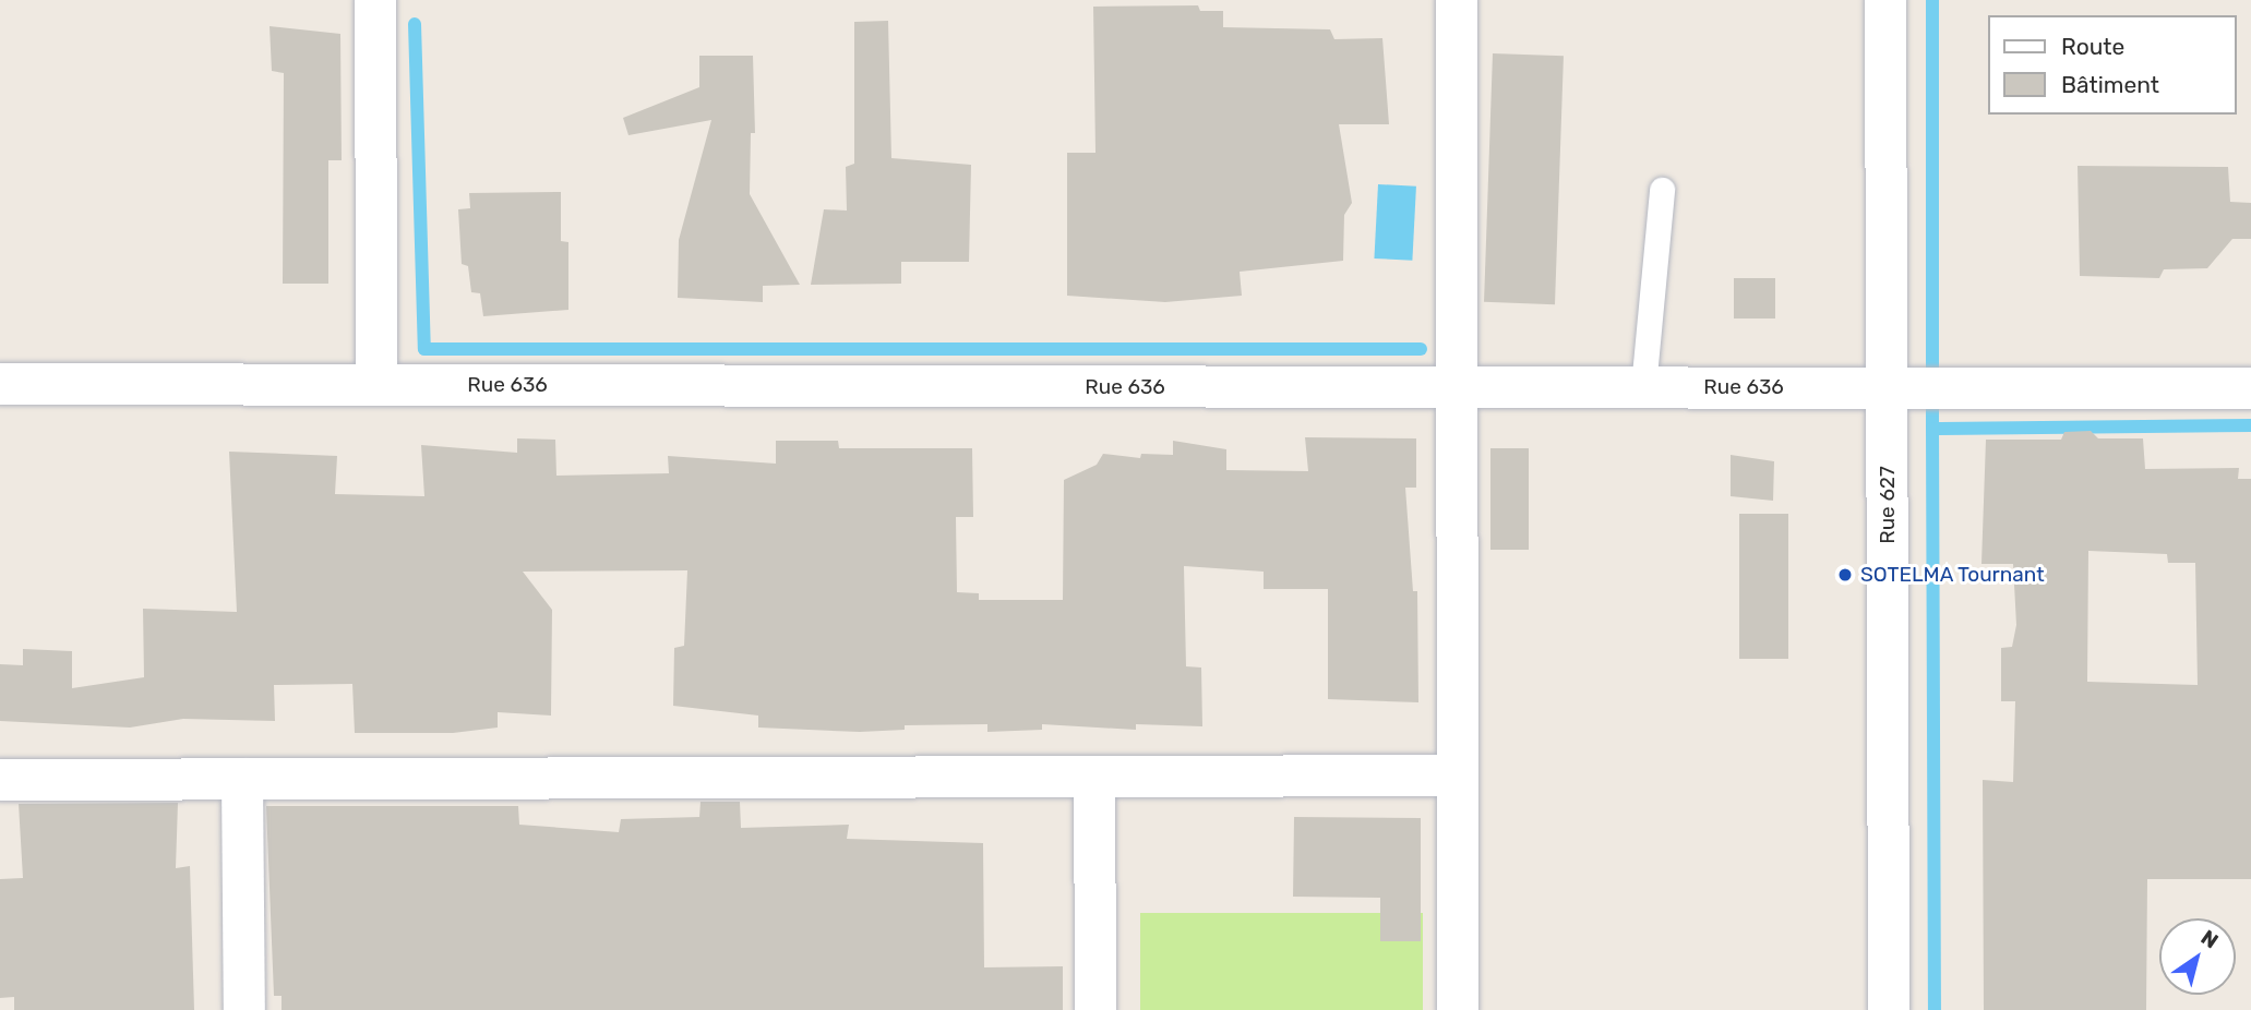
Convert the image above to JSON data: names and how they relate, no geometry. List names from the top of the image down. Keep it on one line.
{"streets":{"street":["Rue 636","Rue 627"]},"crossings":[["Rue 636","Rue 627"]],"places":["SOTELMA Tournant"],"legend":["Route","Bâtiment"],"north":"top right"}
